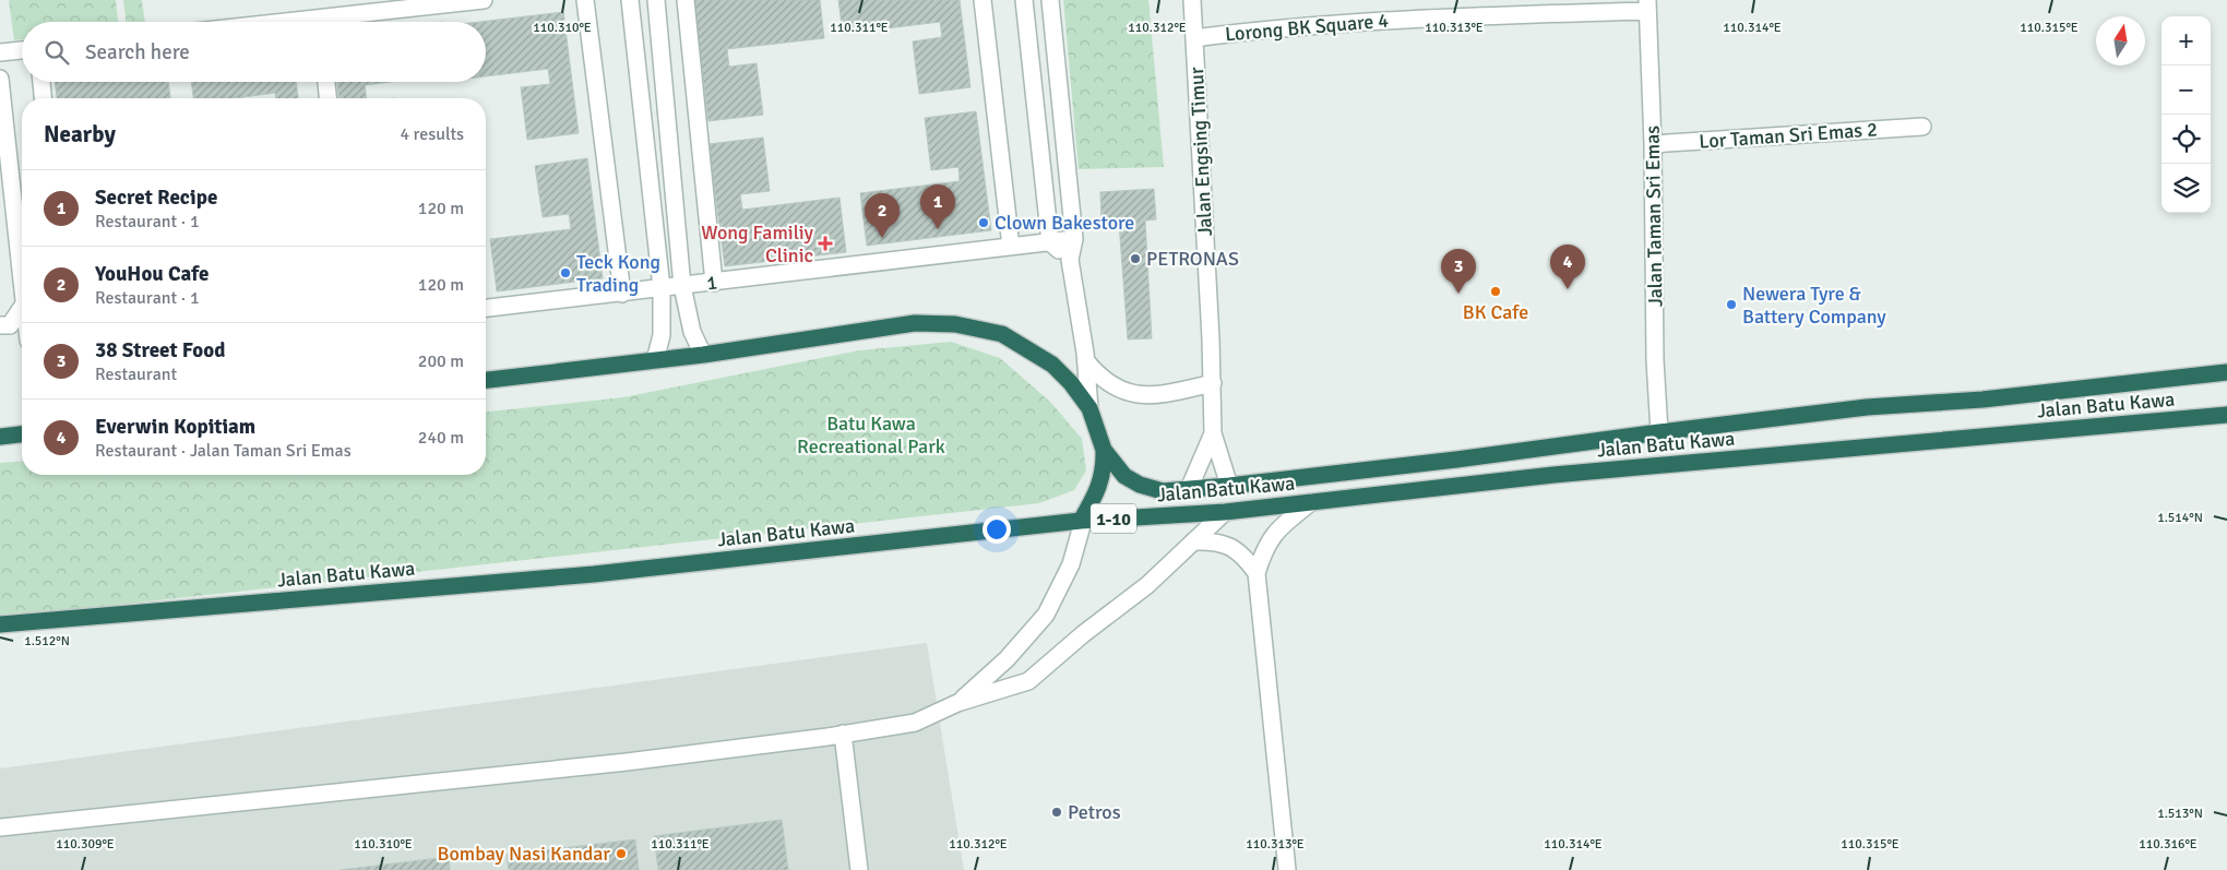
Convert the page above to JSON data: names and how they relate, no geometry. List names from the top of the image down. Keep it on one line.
{"streets":{"highway":["Jalan Batu Kawa","1-10"],"street":["Lorong BK Square 4","Lor Taman Sri Emas 2","Jalan Engsing Timur","Jalan Taman Sri Emas","1"]},"crossings":[["Lorong BK Square 4","Jalan Engsing Timur"],["Lorong BK Square 4","Jalan Taman Sri Emas"],["Lor Taman Sri Emas 2","Jalan Taman Sri Emas"],["Jalan Engsing Timur","Jalan Batu Kawa"],["Jalan Taman Sri Emas","Jalan Batu Kawa"]],"parks":["Batu Kawa Recreational Park"],"places":{"other":["Clown Bakestore","PETRONAS","Teck Kong Trading","BK Cafe","Newera Tyre & Battery Company","Petros","Bombay Nasi Kandar"],"health":["Wong Familiy Clinic"]},"north":"top","page":{"map_buttons":["+","−"],"search":"Search here","heading":["Nearby","4 results"],"list":[{"mark":"1","name":"Secret Recipe","note":"Restaurant · 1","value":"120 m"},{"mark":"2","name":"YouHou Cafe","note":"Restaurant · 1","value":"120 m"},{"mark":"3","name":"38 Street Food","note":"Restaurant","value":"200 m"},{"mark":"4","name":"Everwin Kopitiam","note":"Restaurant · Jalan Taman Sri Emas","value":"240 m"}],"pins":["1","2","4","3"]},"coordinates":["110.310°E","110.311°E","110.312°E","110.313°E","110.314°E","110.315°E","1.514°N","1.512°N","1.513°N","110.309°E","110.316°E"]}
